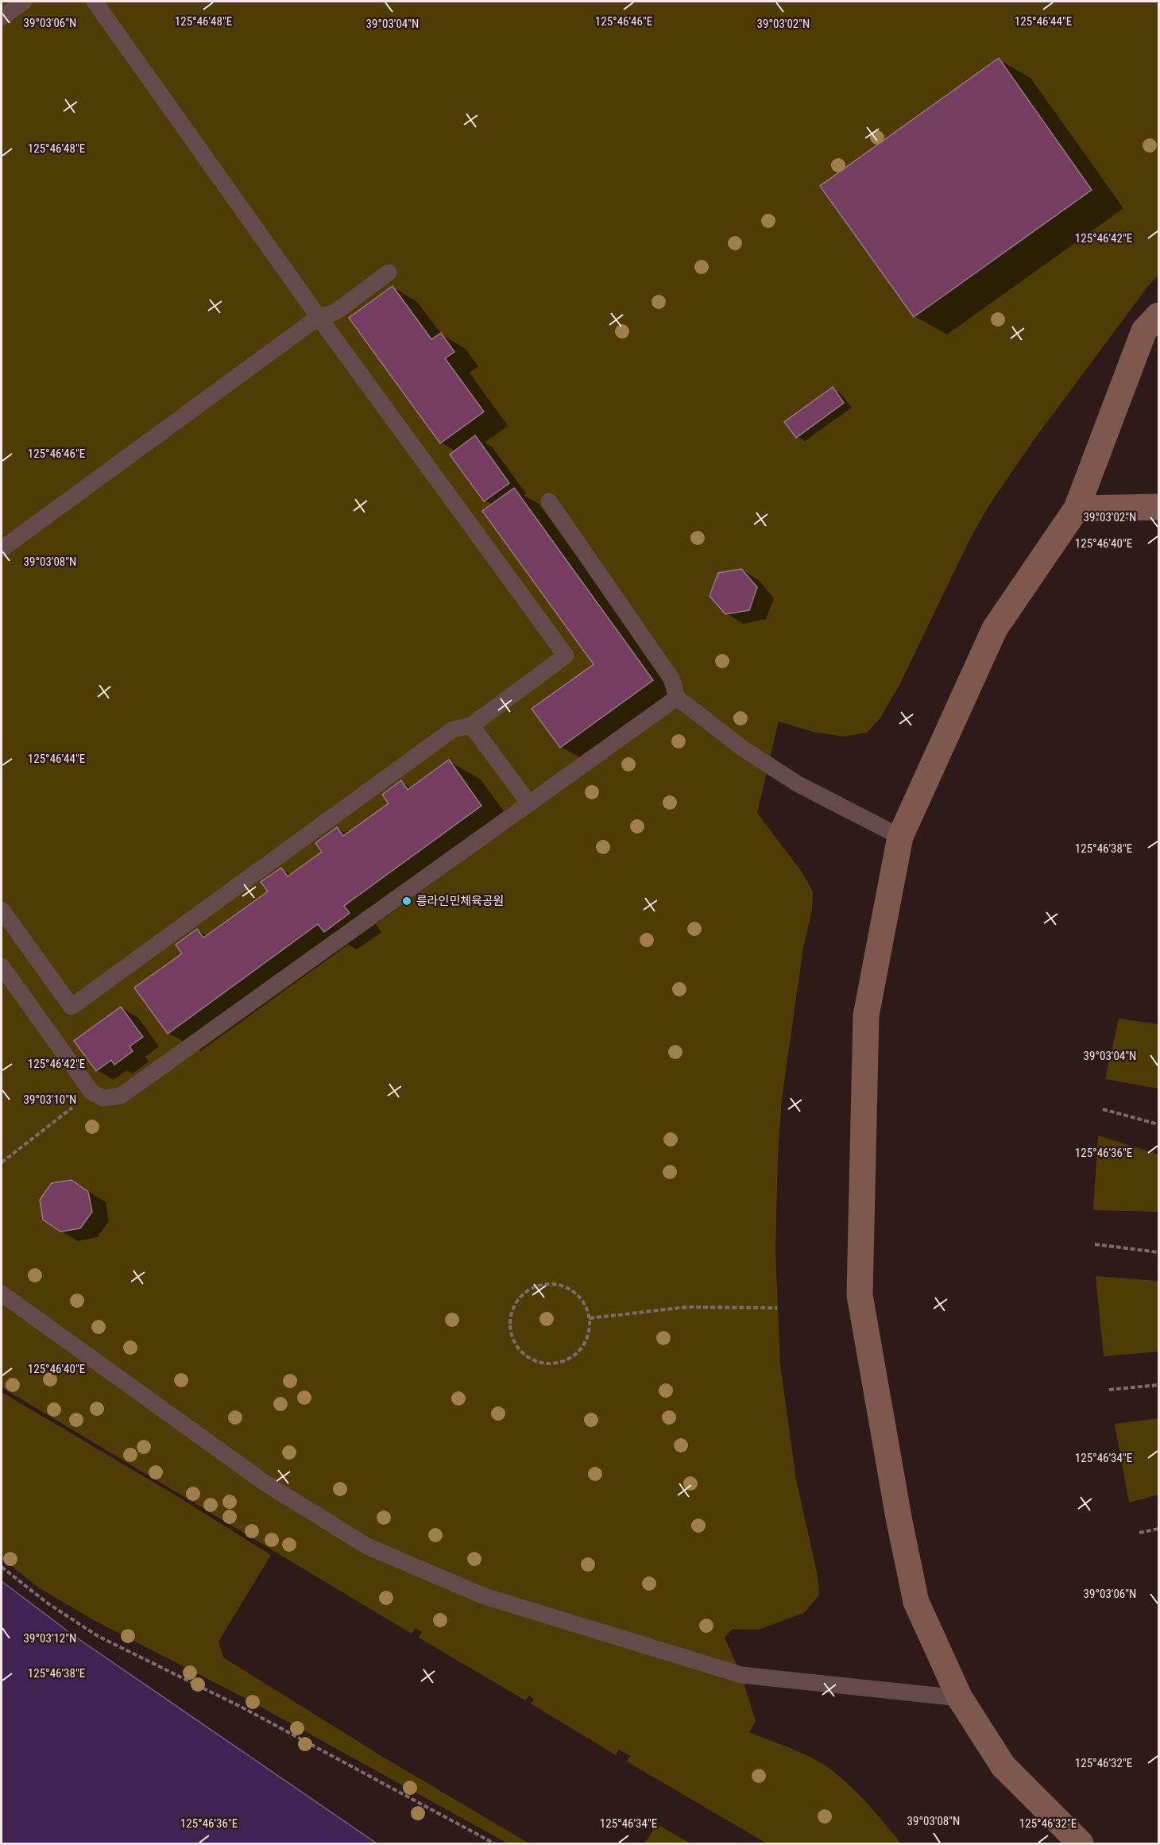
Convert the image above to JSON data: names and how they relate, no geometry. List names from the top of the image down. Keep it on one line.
{"places":["릉라인민체육공원"],"coordinates":["125°46'48\"E","125°46'46\"E","125°46'44\"E","39°03'06\"N","39°03'04\"N","39°03'02\"N","125°46'42\"E","125°46'40\"E","39°03'08\"N","125°46'38\"E","39°03'10\"N","125°46'36\"E","125°46'34\"E","39°03'12\"N","125°46'32\"E"]}
